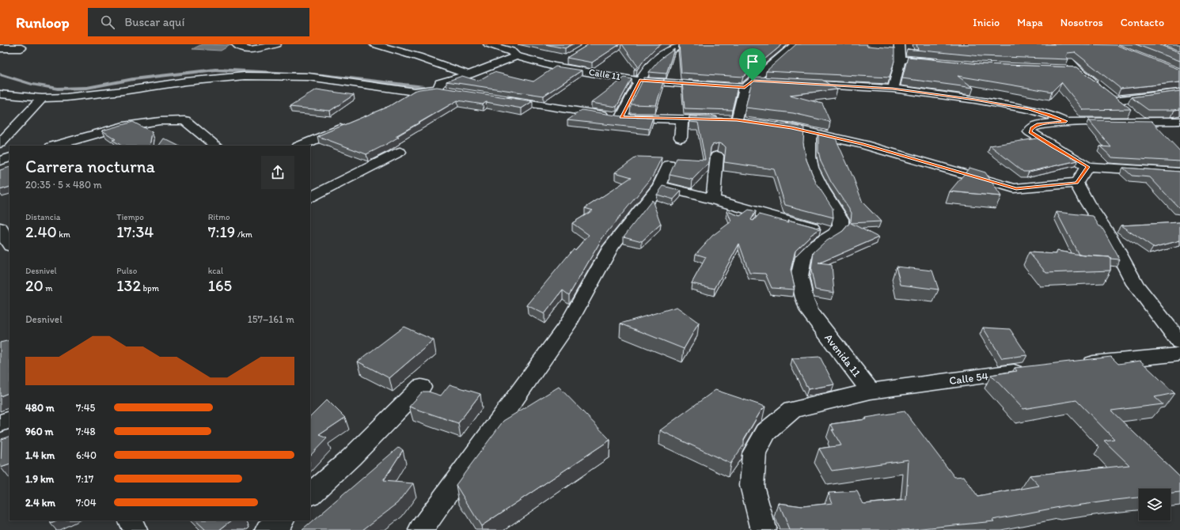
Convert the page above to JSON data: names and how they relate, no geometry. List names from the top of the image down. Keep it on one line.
{"streets":{"street":["Calle 11","Avenida 11","Calle 54"]},"crossings":[["Avenida 11","Calle 54"]],"page":{"header":"Runloop","search":"Buscar aquí","nav":["Inicio","Mapa","Nosotros","Contacto"],"heading":["Carrera nocturna","20:35 · 5 × 480 m"],"stats":[["Distancia","2.40 km"],["Tiempo","17:34"],["Ritmo","7:19 /km"],["Desnivel","20 m"],["Pulso","132 bpm"],["kcal","165"]],"chart":["Desnivel","157–161 m"],"list":[{"name":"480 m","note":"7:45"},{"name":"960 m","note":"7:48"},{"name":"1.4 km","note":"6:40"},{"name":"1.9 km","note":"7:17"},{"name":"2.4 km","note":"7:04"}]}}
